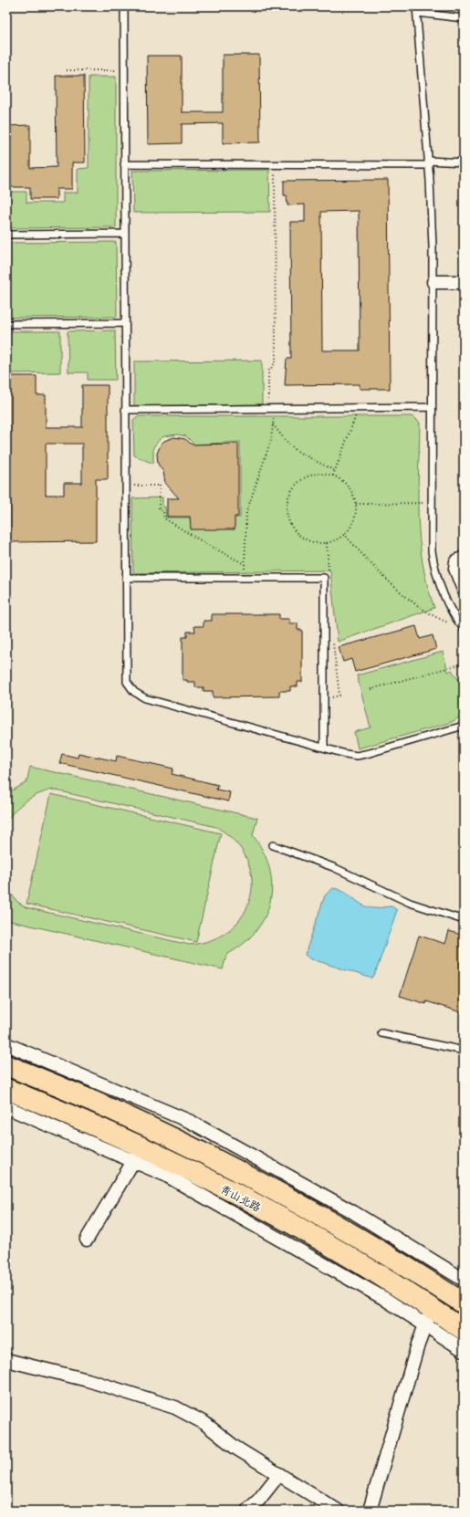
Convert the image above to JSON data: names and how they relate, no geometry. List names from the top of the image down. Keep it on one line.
{"streets":{"main road":["青山北路"]}}
